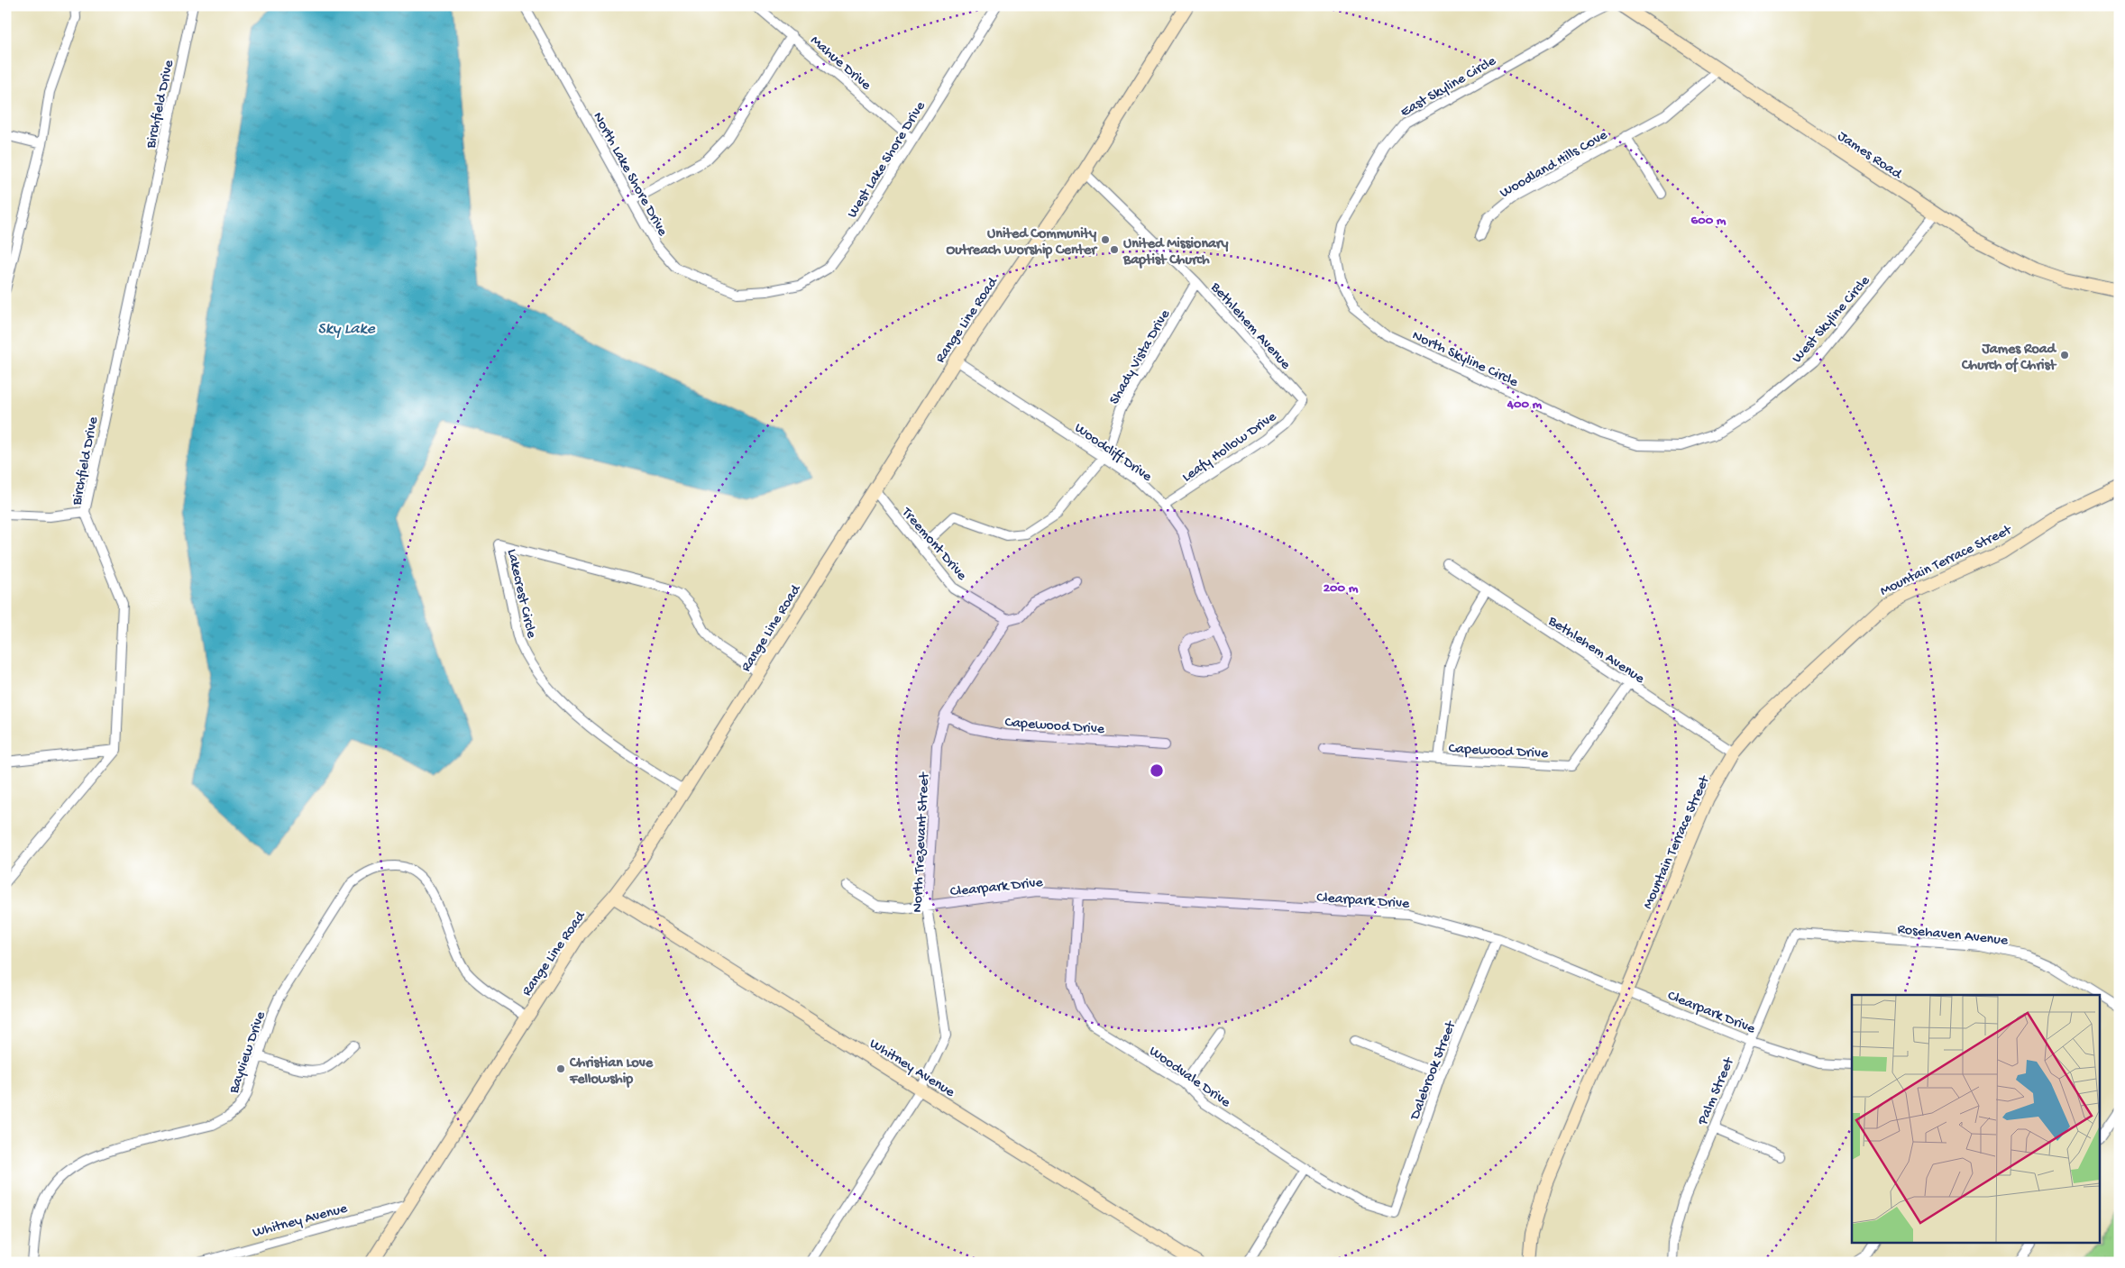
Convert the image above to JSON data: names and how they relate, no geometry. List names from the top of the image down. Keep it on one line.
{"streets":{"main road":["James Road","Range Line Road","Mountain Terrace Street","Whitney Avenue"],"street":["Mahue Drive","East Skyline Circle","Birchfield Drive","West Lake Shore Drive","Woodland Hills Cove","North Lake Shore Drive","West Skyline Circle","Bethlehem Avenue","Shady Vista Drive","North Skyline Circle","Leafy Hollow Drive","Woodcliff Drive","Treemont Drive","Lakecrest Circle","Capewood Drive","North Trezevant Street","Clearpark Drive","Rosehaven Avenue","Bayview Drive","Dalebrook Street","Woodvale Drive","Palm Street"]},"crossings":[["Mahue Drive","West Lake Shore Drive"],["East Skyline Circle","North Skyline Circle"],["James Road","Woodland Hills Cove"],["James Road","West Skyline Circle"],["West Lake Shore Drive","North Lake Shore Drive"],["West Skyline Circle","North Skyline Circle"],["Range Line Road","Bethlehem Avenue"],["Range Line Road","Woodcliff Drive"],["Range Line Road","Treemont Drive"],["Range Line Road","Lakecrest Circle"],["Range Line Road","Bayview Drive"],["Range Line Road","Whitney Avenue"],["Bethlehem Avenue","Shady Vista Drive"],["Bethlehem Avenue","Leafy Hollow Drive"],["Bethlehem Avenue","Mountain Terrace Street"],["Bethlehem Avenue","Capewood Drive"],["Shady Vista Drive","Woodcliff Drive"],["Shady Vista Drive","Treemont Drive"],["Leafy Hollow Drive","Woodcliff Drive"],["Treemont Drive","North Trezevant Street"],["Mountain Terrace Street","Clearpark Drive"],["Capewood Drive","North Trezevant Street"],["North Trezevant Street","Clearpark Drive"],["North Trezevant Street","Whitney Avenue"],["Clearpark Drive","Dalebrook Street"],["Clearpark Drive","Woodvale Drive"],["Clearpark Drive","Palm Street"],["Rosehaven Avenue","Palm Street"],["Dalebrook Street","Woodvale Drive"]],"water":["Sky Lake"],"places":["United Community Outreach Worship Center","United Missionary Baptist Church","James Road Church of Christ","Christian Love Fellowship"],"rings":["600 m","400 m","200 m"]}
